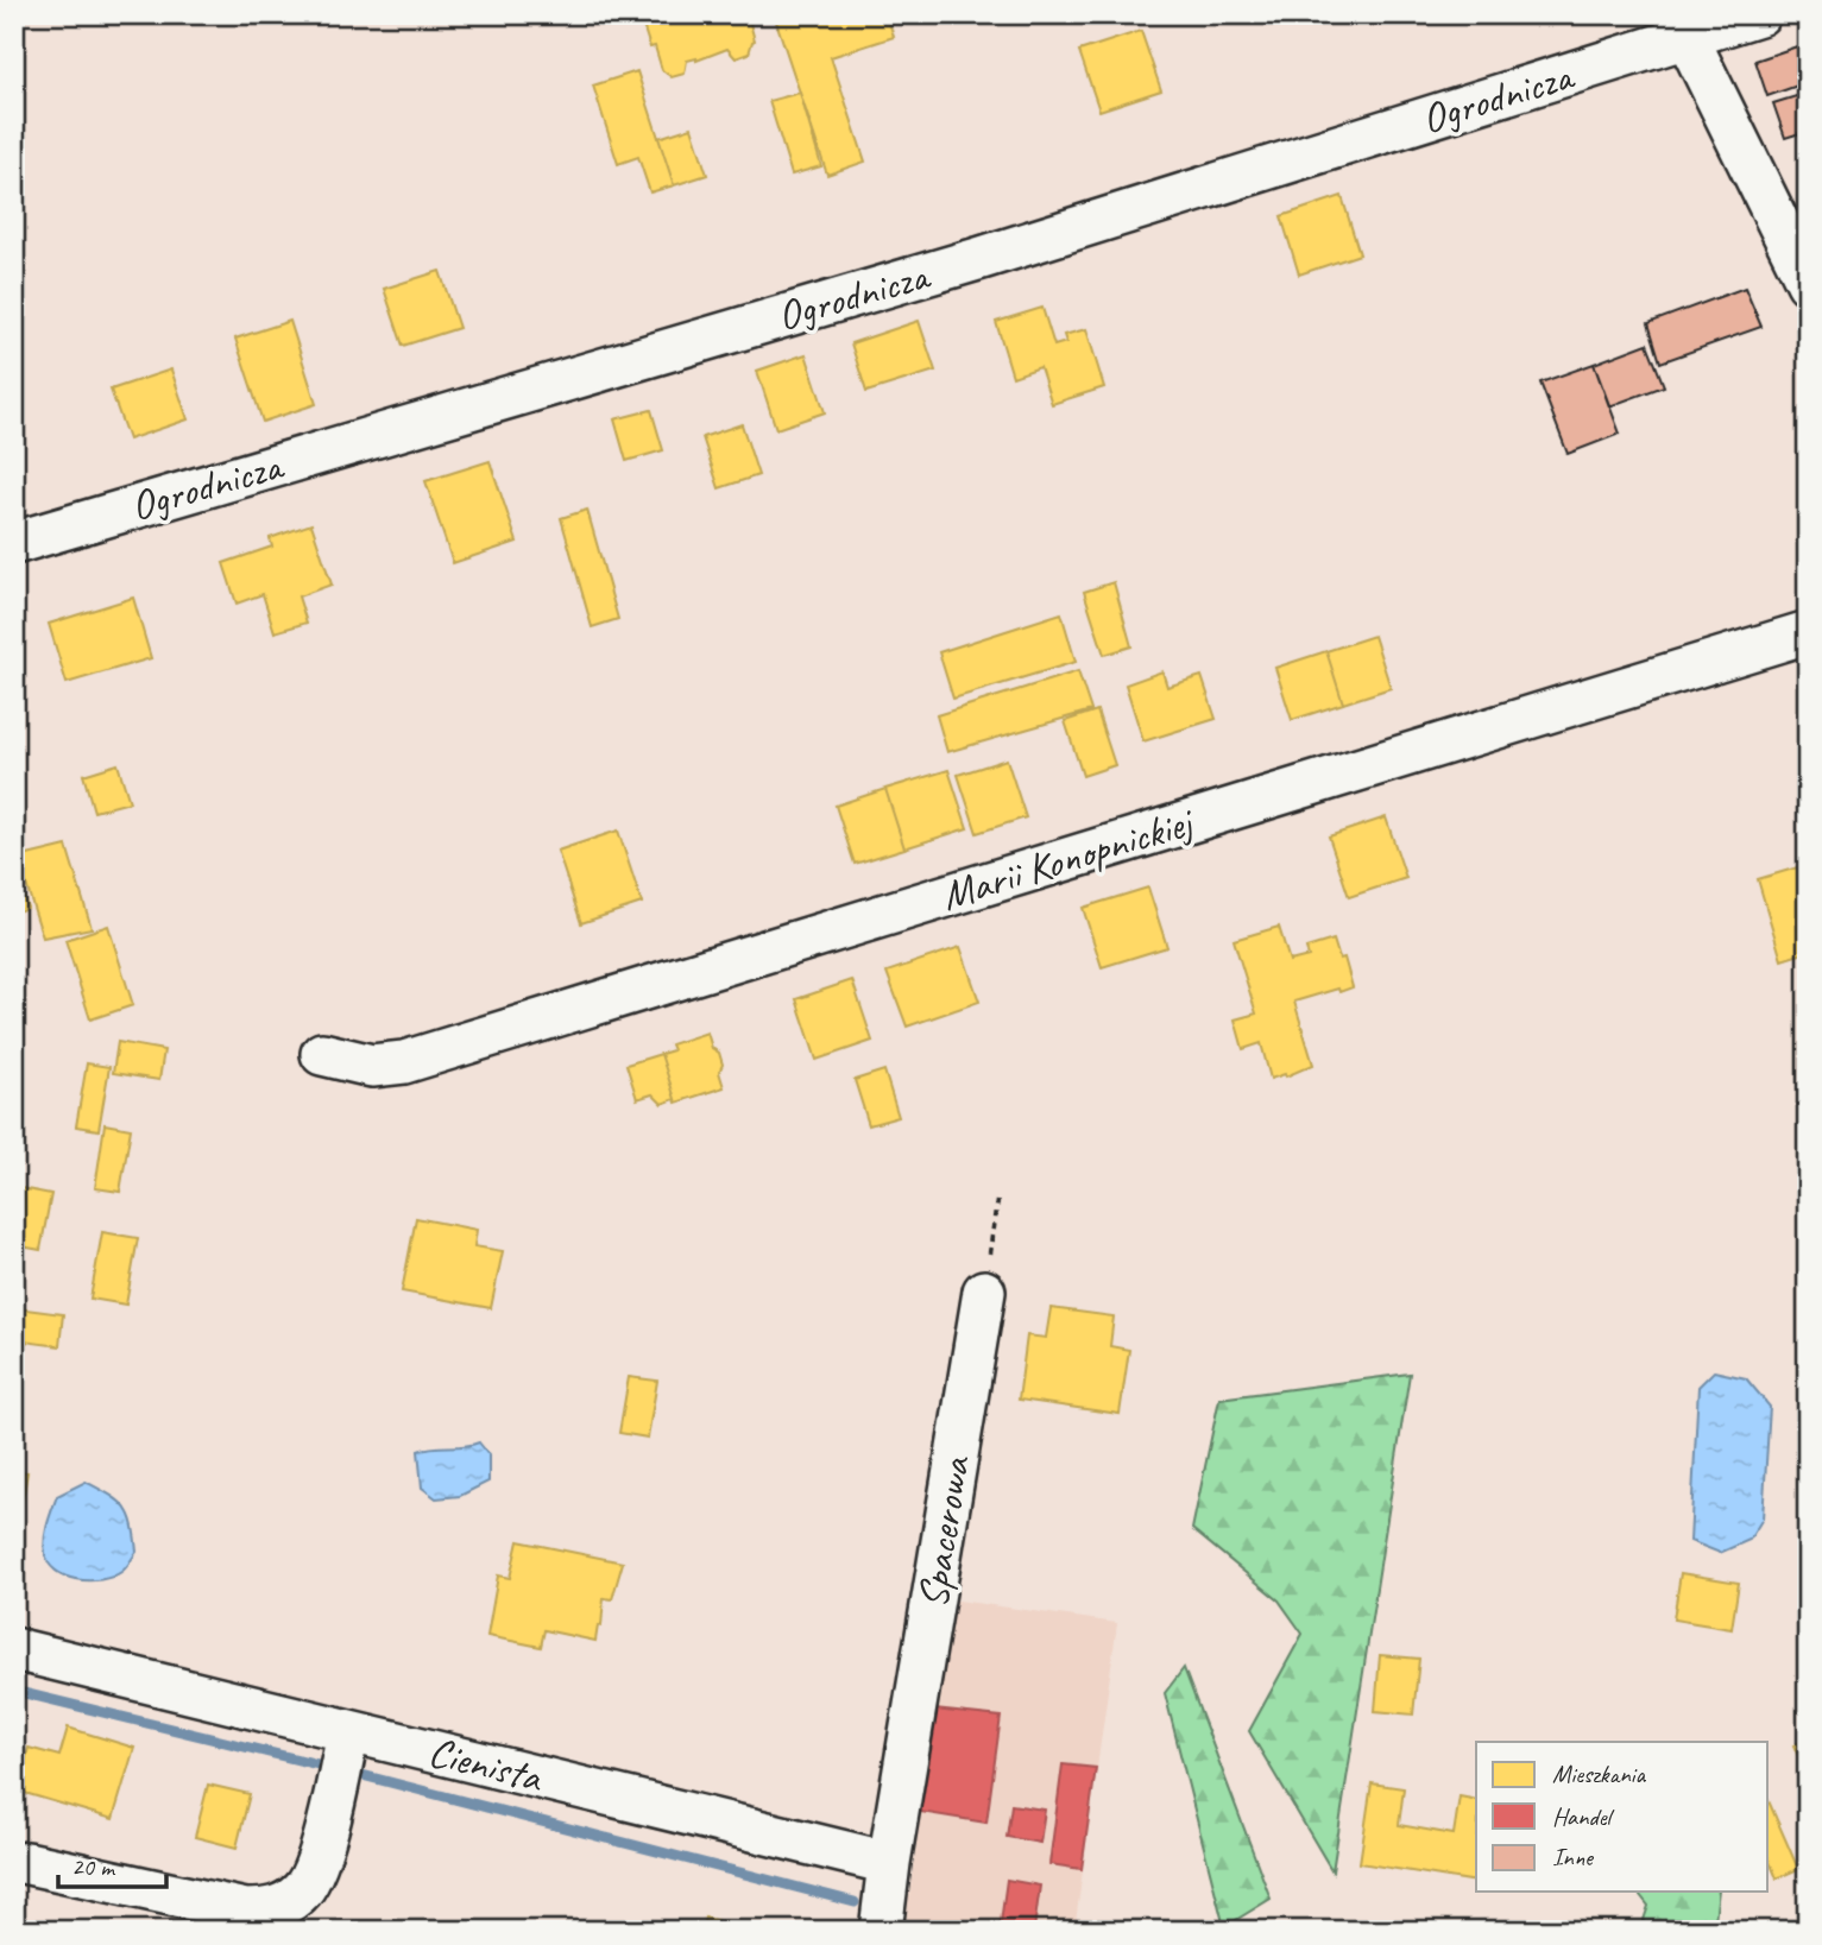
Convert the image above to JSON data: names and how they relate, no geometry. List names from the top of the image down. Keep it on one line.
{"streets":{"street":["Ogrodnicza","Marii Konopnickiej","Spacerowa","Cienista"]},"crossings":[["Spacerowa","Cienista"]],"legend":["Mieszkania","Handel","Inne"],"scale_bar":"20 m"}
